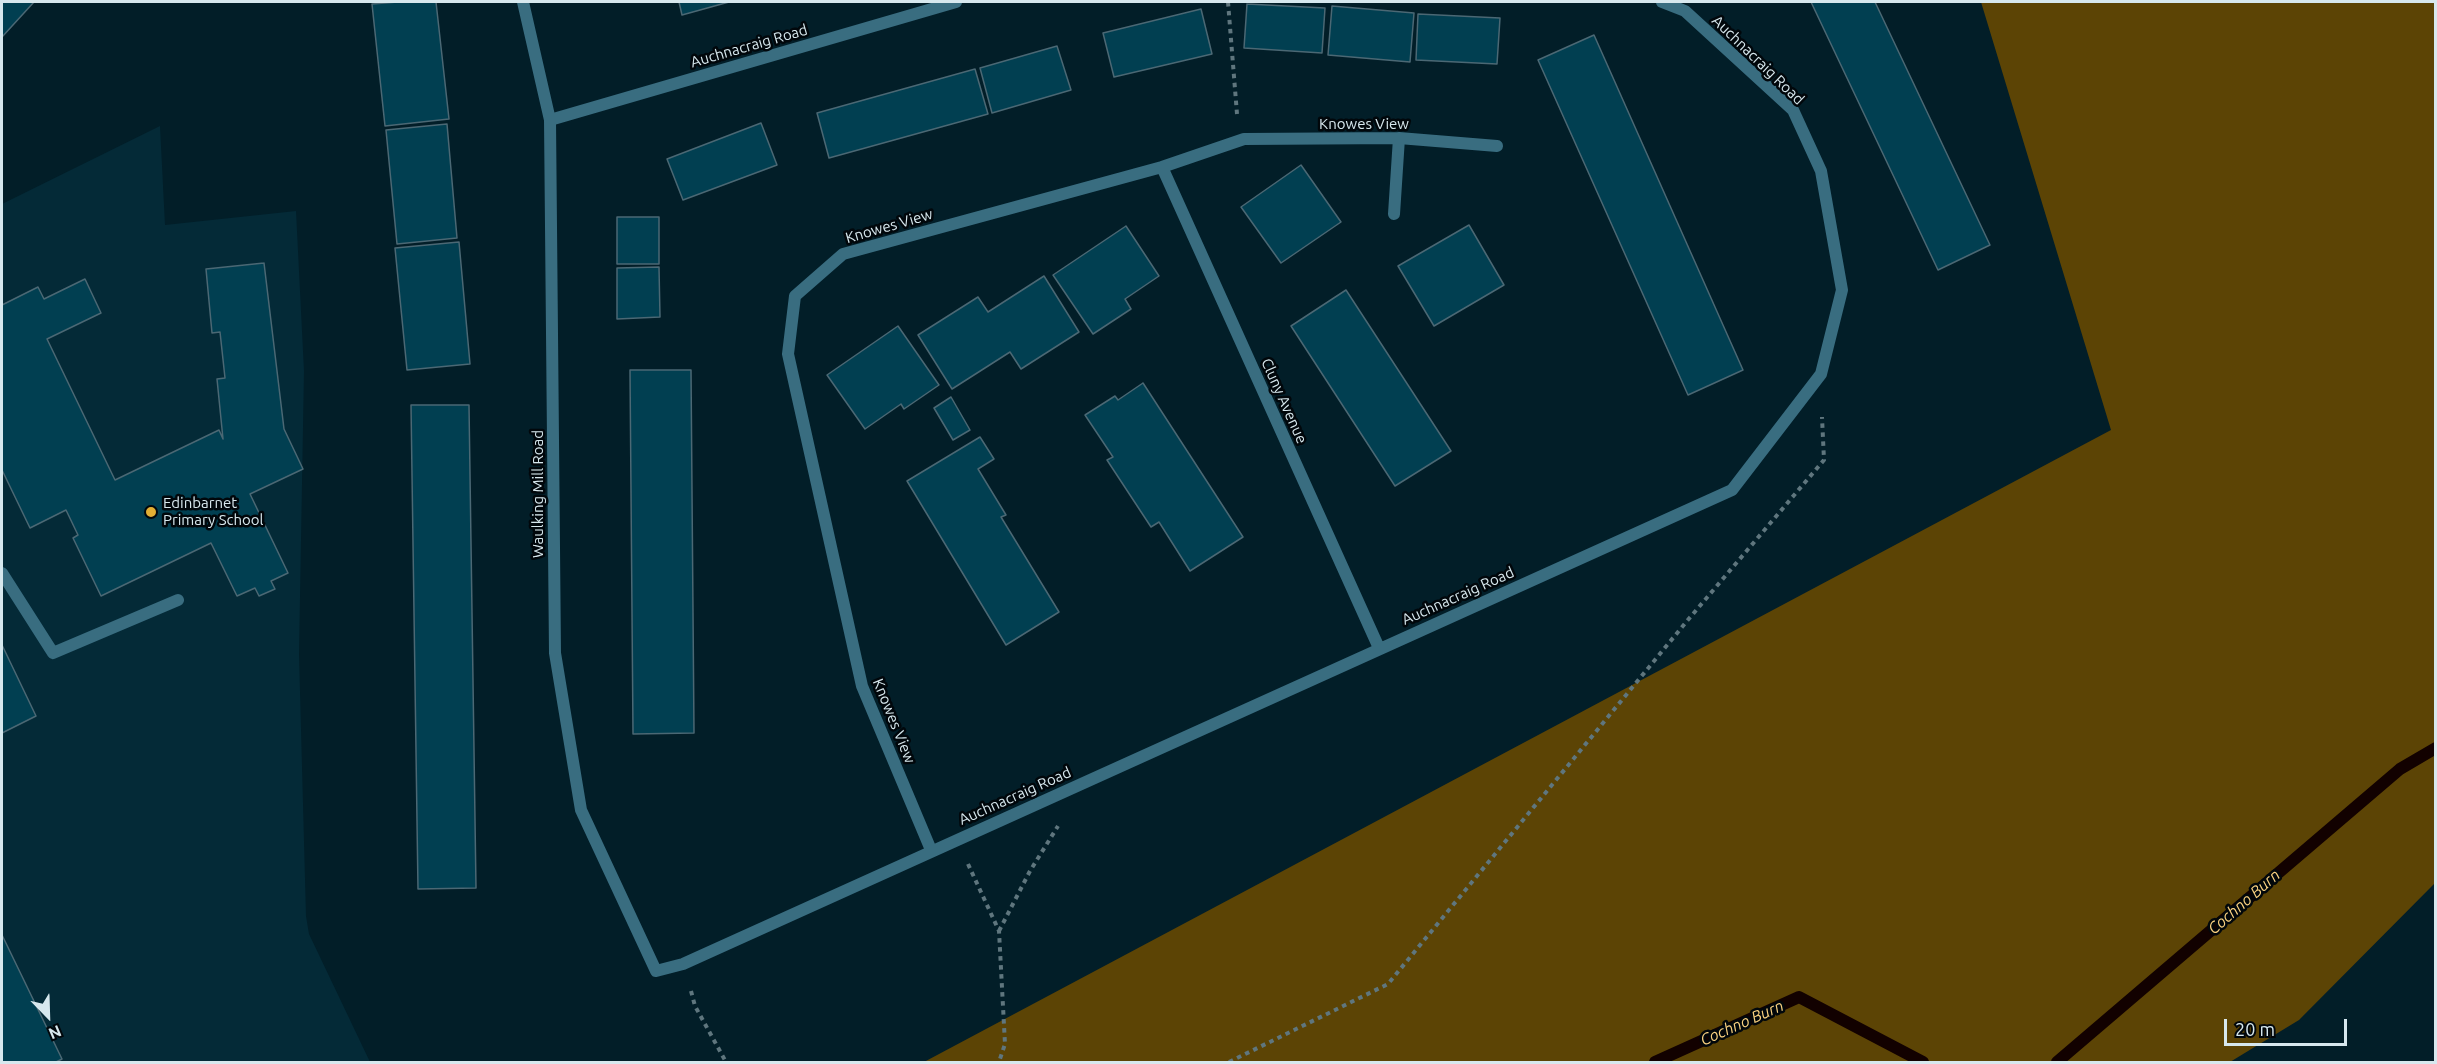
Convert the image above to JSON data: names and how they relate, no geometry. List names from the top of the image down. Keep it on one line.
{"streets":{"street":["Auchnacraig Road","Knowes View","Cluny Avenue","Waulking Mill Road"]},"crossings":[["Auchnacraig Road","Knowes View"],["Auchnacraig Road","Cluny Avenue"],["Auchnacraig Road","Waulking Mill Road"],["Knowes View","Cluny Avenue"]],"water":["Cochno Burn"],"places":["Edinbarnet Primary School"],"scale_bar":"20 m","north":"bottom right"}
